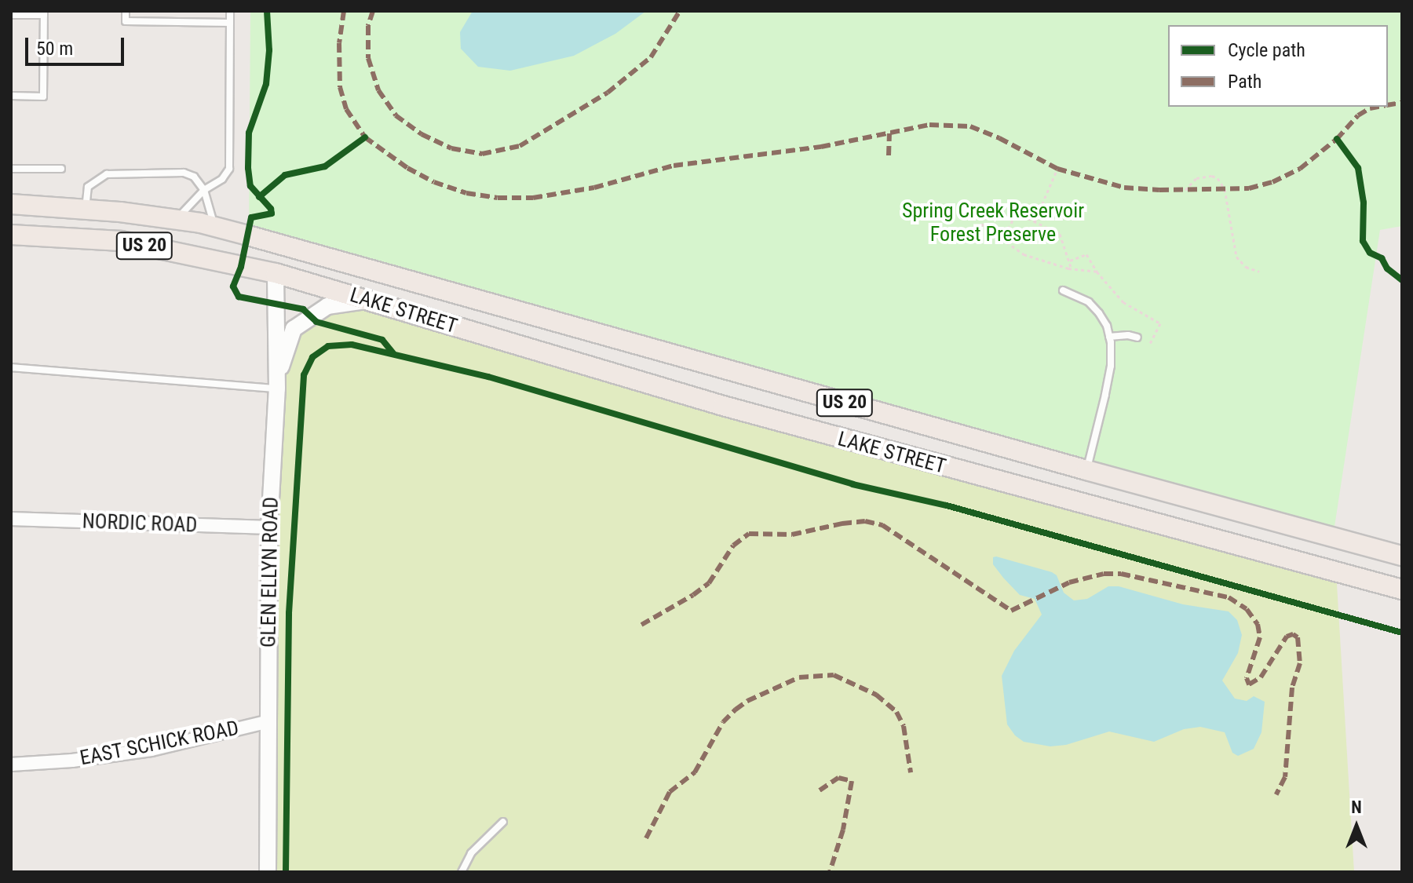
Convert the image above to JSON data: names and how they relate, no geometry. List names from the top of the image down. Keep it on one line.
{"streets":{"main road":["US 20","LAKE STREET"],"street":["NORDIC ROAD","GLEN ELLYN ROAD","EAST SCHICK ROAD"]},"crossings":[["US 20","LAKE STREET"],["US 20","GLEN ELLYN ROAD"],["LAKE STREET","GLEN ELLYN ROAD"],["NORDIC ROAD","GLEN ELLYN ROAD"],["GLEN ELLYN ROAD","EAST SCHICK ROAD"]],"parks":["Spring Creek Reservoir Forest Preserve"],"legend":["Cycle path","Path"],"scale_bar":"50 m","north":"top"}
